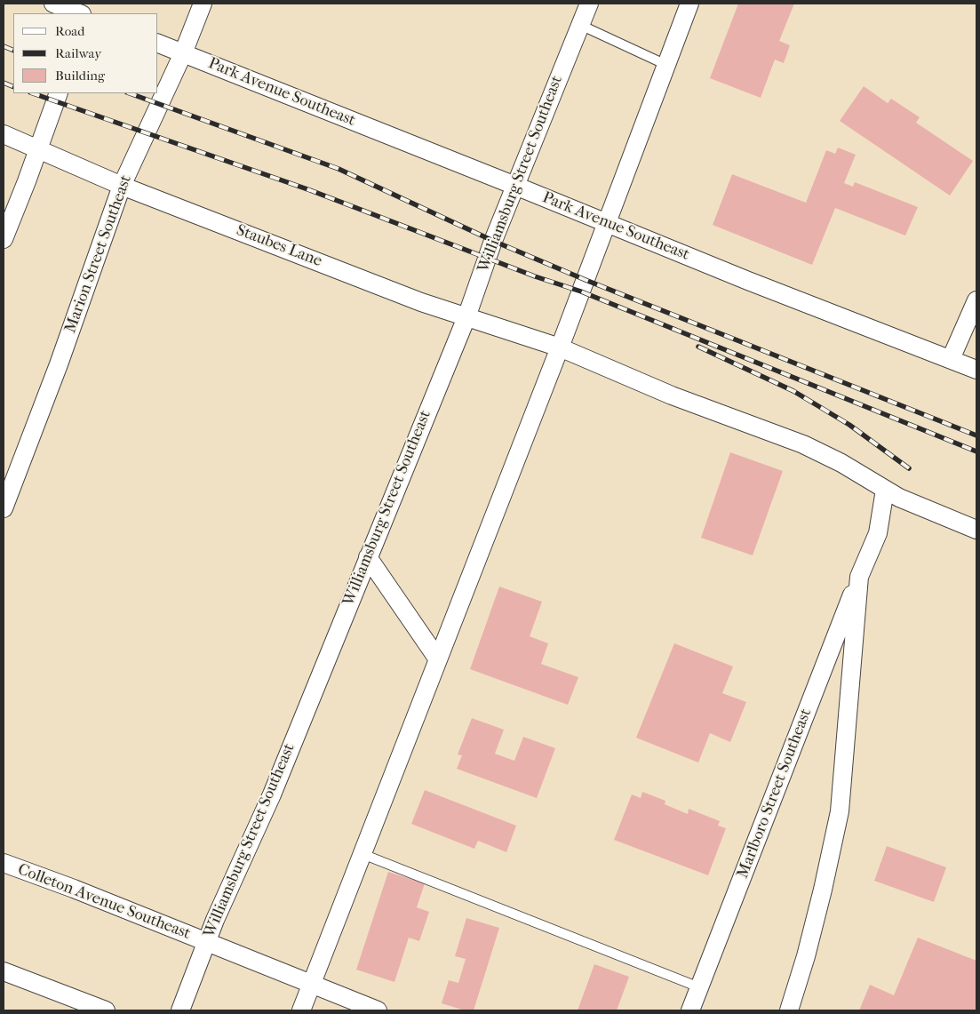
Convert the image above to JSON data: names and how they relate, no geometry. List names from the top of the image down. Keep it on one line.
{"streets":{"street":["Park Avenue Southeast","Williamsburg Street Southeast","Staubes Lane","Marion Street Southeast","Marlboro Street Southeast","Colleton Avenue Southeast"]},"crossings":[["Park Avenue Southeast","Williamsburg Street Southeast"],["Park Avenue Southeast","Marion Street Southeast"],["Williamsburg Street Southeast","Staubes Lane"],["Williamsburg Street Southeast","Colleton Avenue Southeast"],["Staubes Lane","Marion Street Southeast"]],"legend":["Road","Railway","Building"]}
